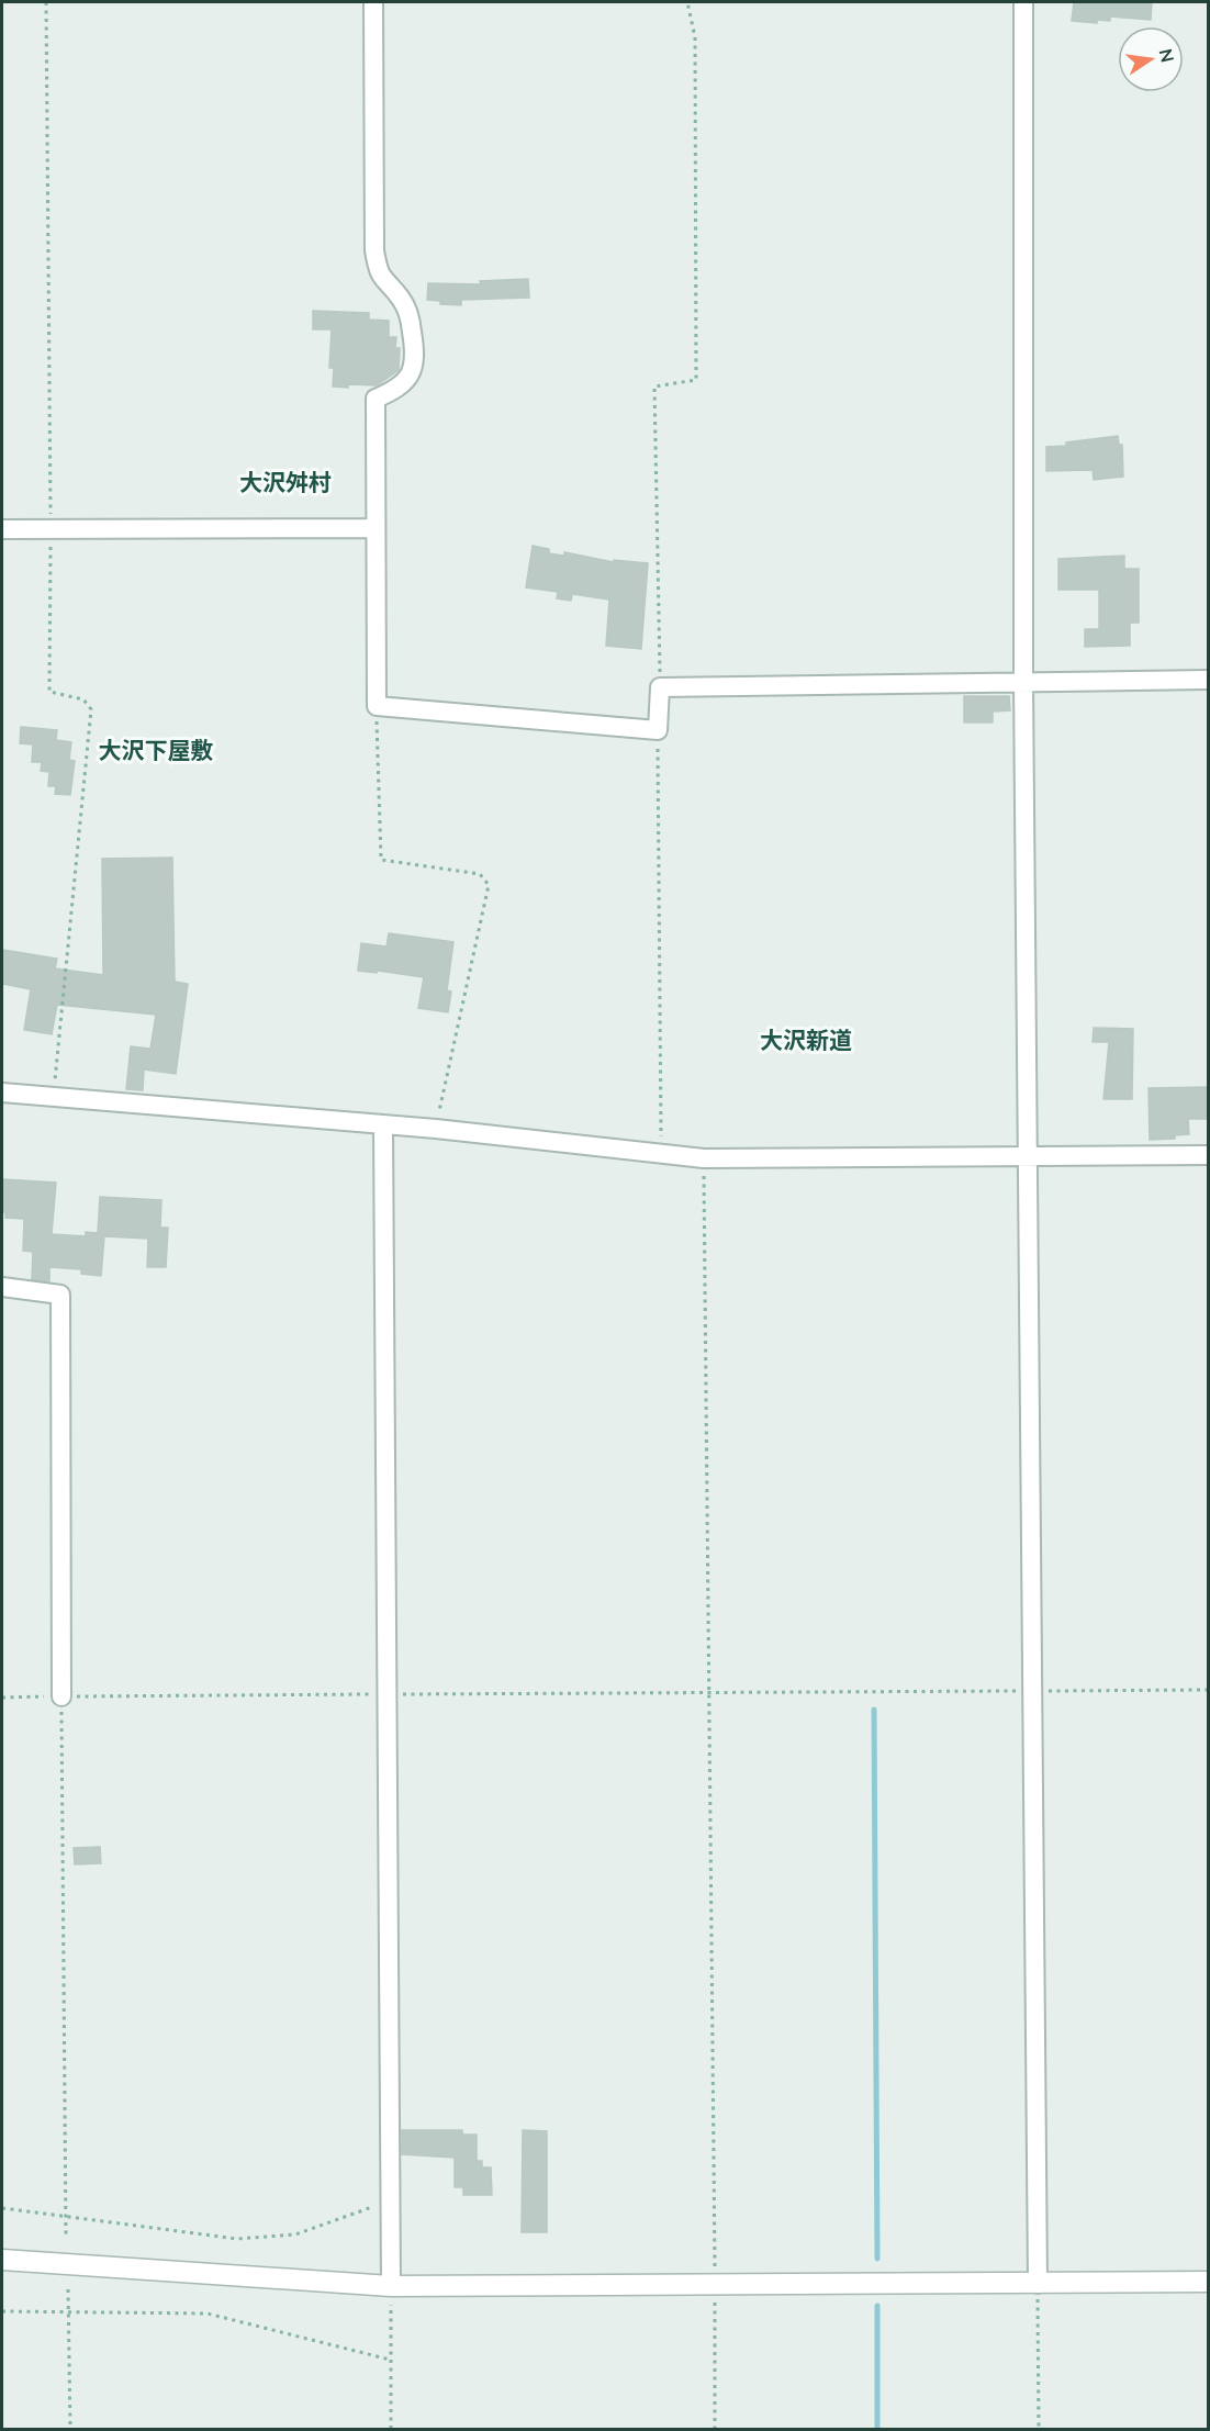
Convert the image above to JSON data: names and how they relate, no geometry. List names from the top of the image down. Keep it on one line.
{"districts":["大沢舛村","大沢下屋敷","大沢新道"],"north":"right"}
